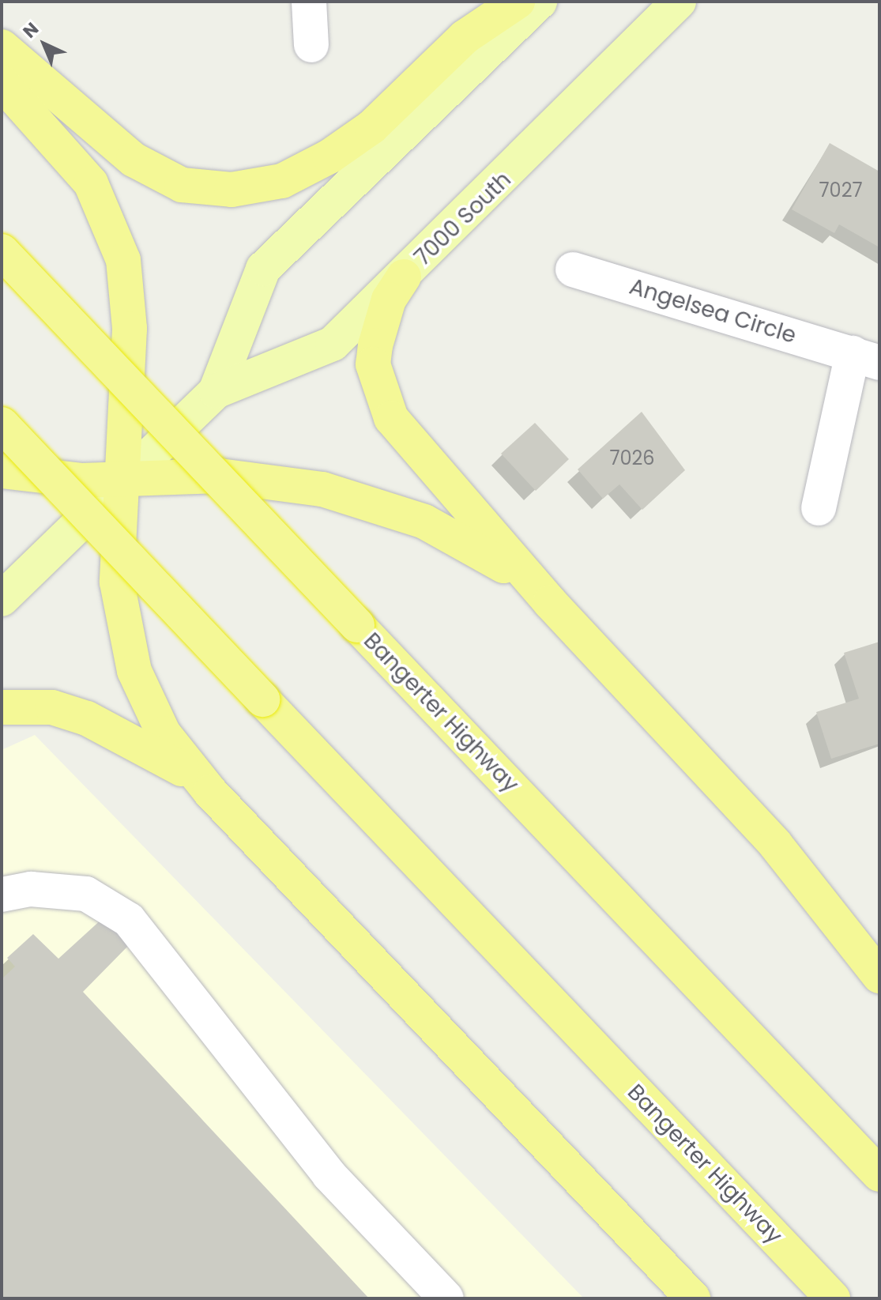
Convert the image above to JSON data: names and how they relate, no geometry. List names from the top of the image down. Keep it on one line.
{"streets":{"highway":["Bangerter Highway"],"main road":["7000 South"],"street":["Angelsea Circle"]},"house_numbers":["7027","7026"],"north":"top left"}
